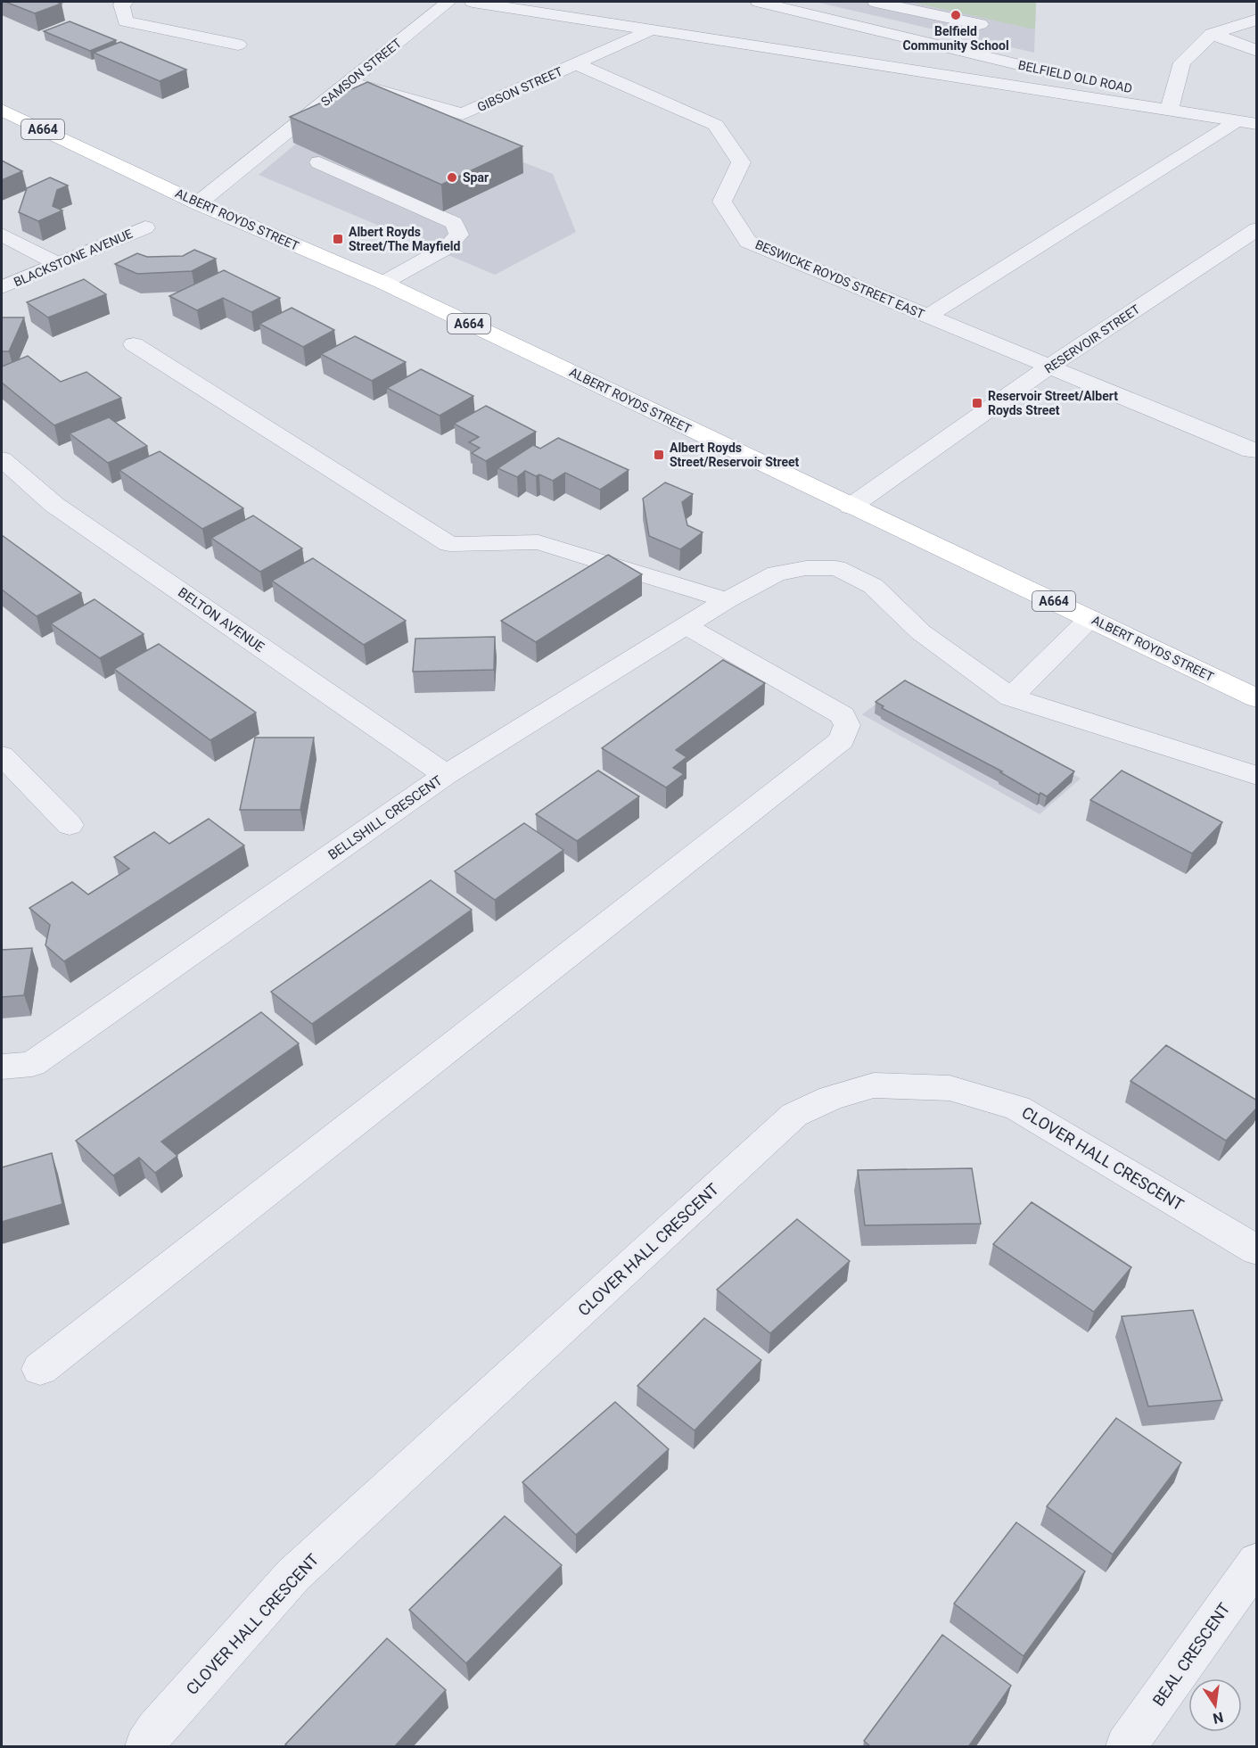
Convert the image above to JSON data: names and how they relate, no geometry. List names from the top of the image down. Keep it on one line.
{"streets":{"main road":["A664","ALBERT ROYDS STREET"],"street":["SAMSON STREET","BELFIELD OLD ROAD","GIBSON STREET","BLACKSTONE AVENUE","BESWICKE ROYDS STREET EAST","RESERVOIR STREET","BELTON AVENUE","BELLSHILL CRESCENT","CLOVER HALL CRESCENT","BEAL CRESCENT"]},"crossings":[["SAMSON STREET","GIBSON STREET"],["SAMSON STREET","ALBERT ROYDS STREET"],["GIBSON STREET","BESWICKE ROYDS STREET EAST"],["ALBERT ROYDS STREET","RESERVOIR STREET"],["BESWICKE ROYDS STREET EAST","RESERVOIR STREET"],["BELTON AVENUE","BELLSHILL CRESCENT"]],"places":{"other":["Belfield Community School","Spar"],"transit":["Albert Royds Street/The Mayfield","Reservoir Street/Albert Royds Street","Albert Royds Street/Reservoir Street"]},"north":"bottom"}
